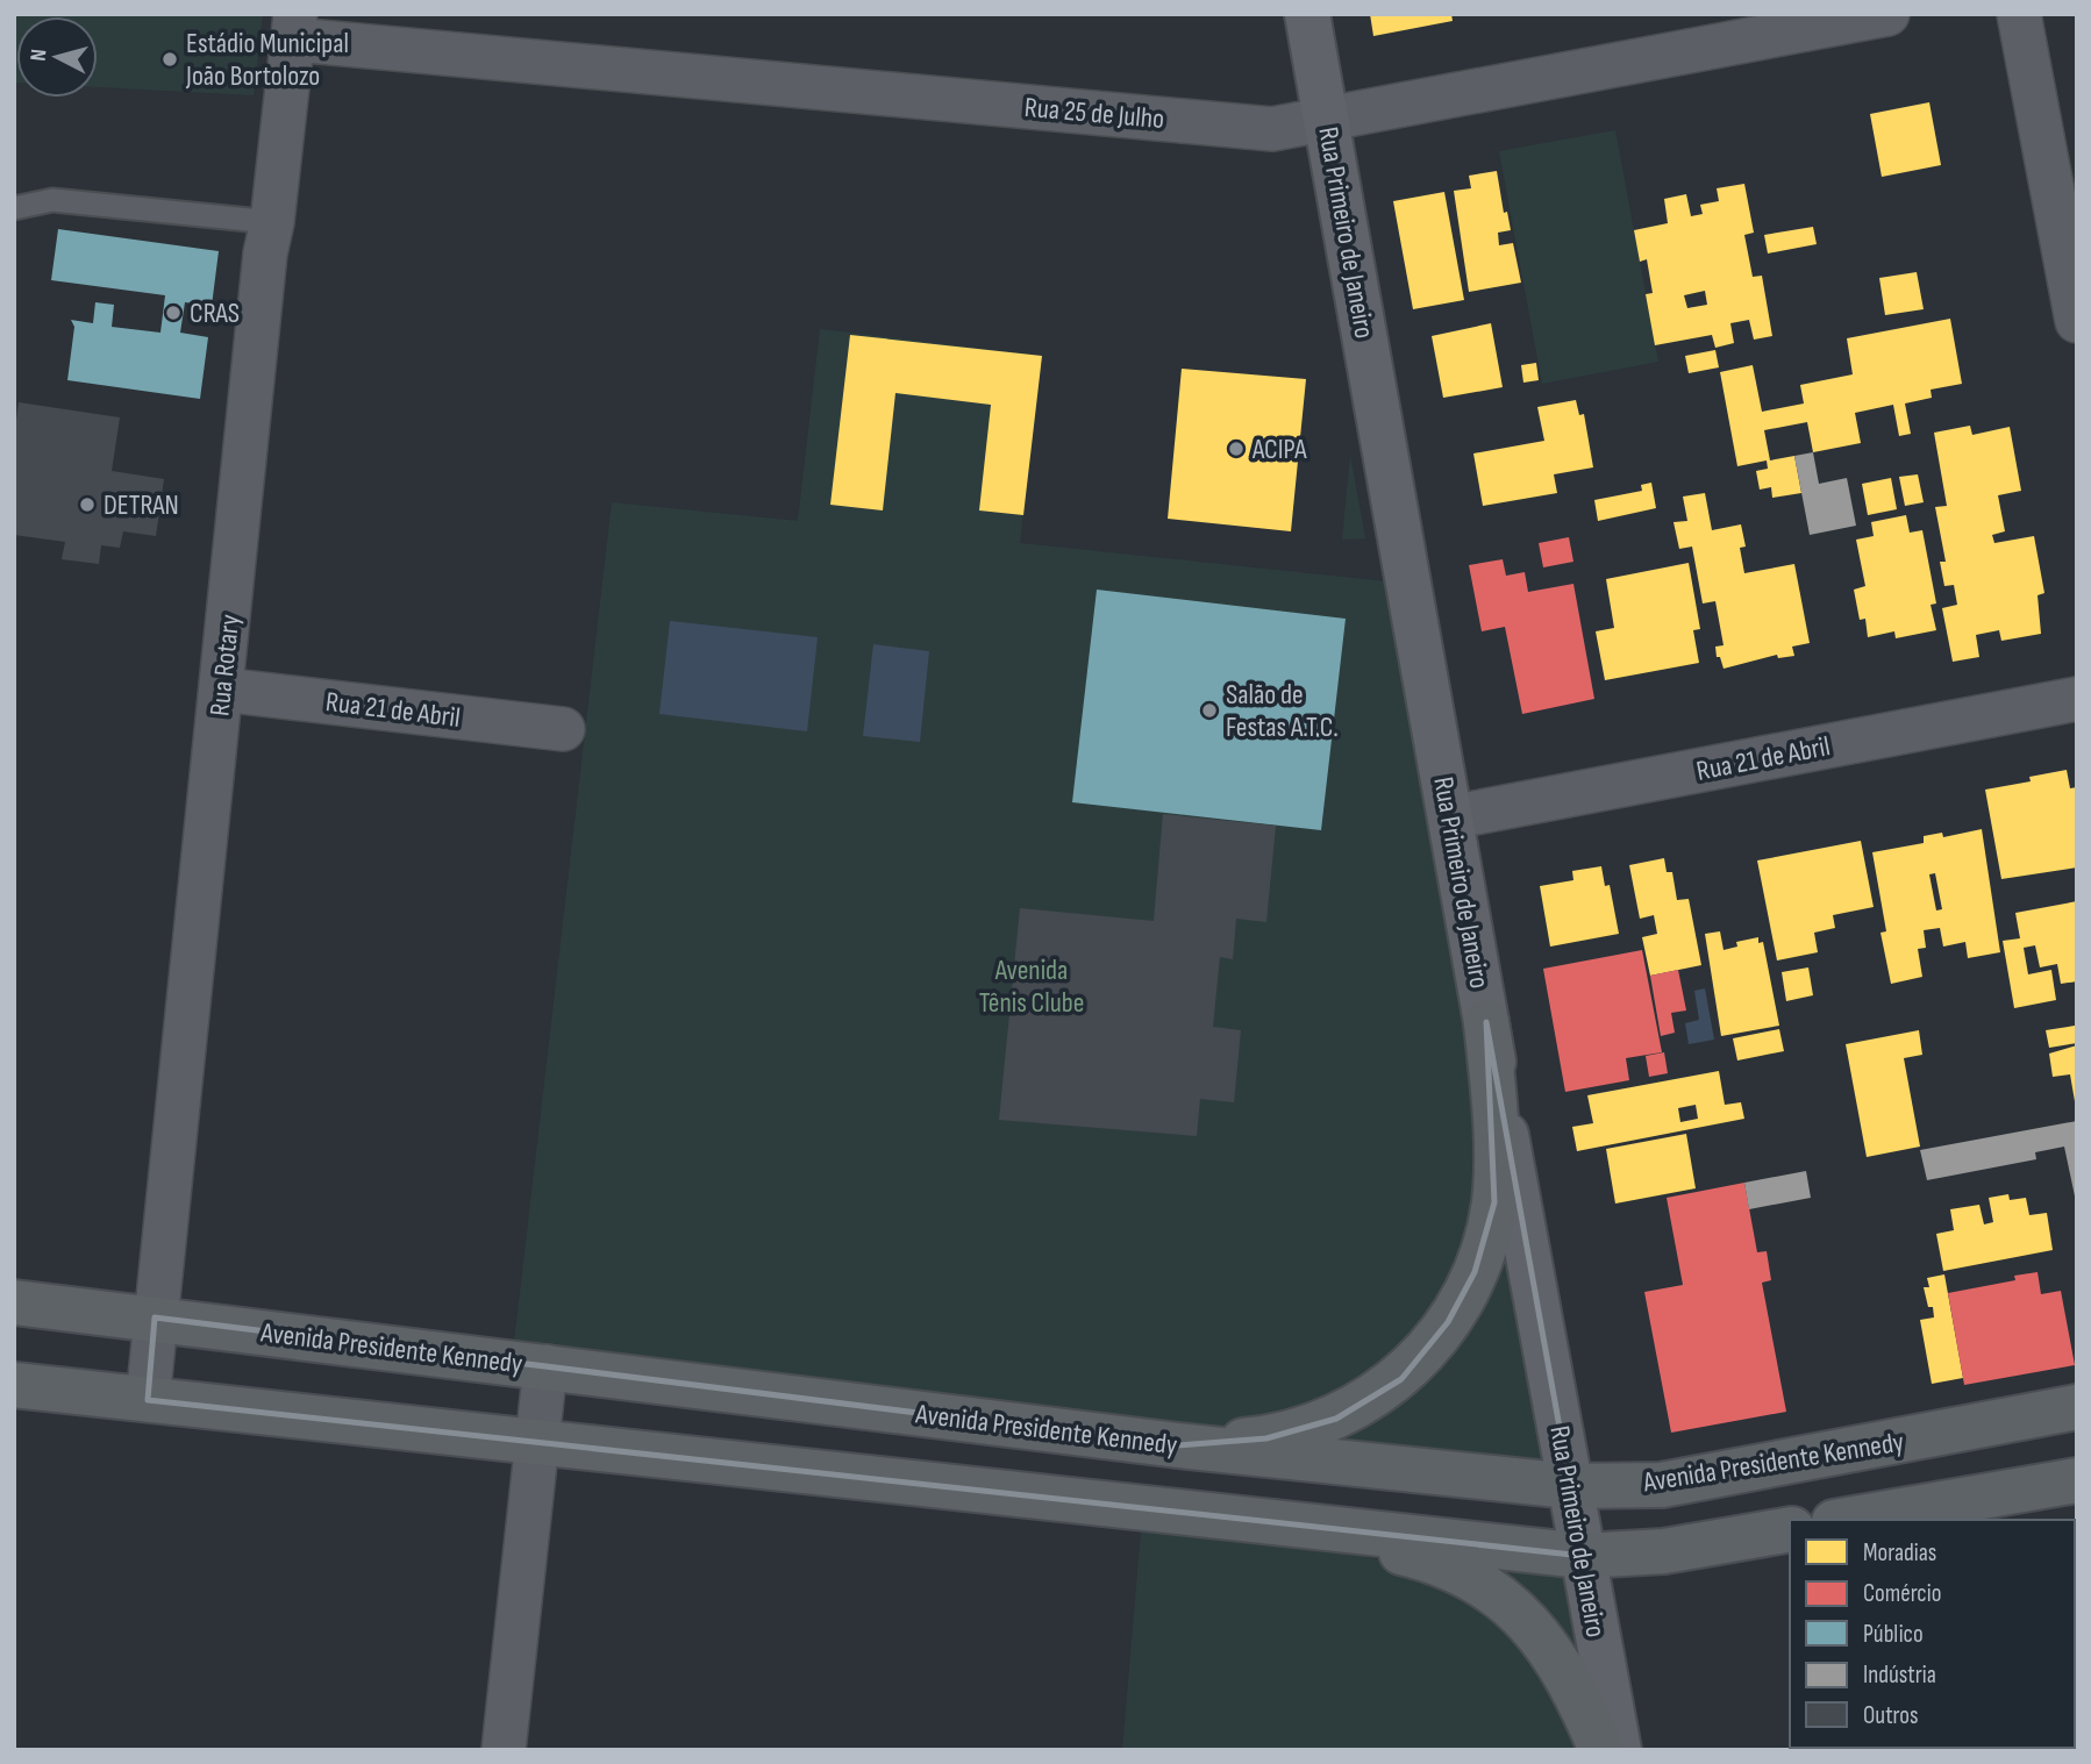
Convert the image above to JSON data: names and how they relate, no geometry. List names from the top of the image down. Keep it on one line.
{"streets":{"main road":["Avenida Presidente Kennedy"],"street":["Rua 25 de Julho","Rua Primeiro de Janeiro","Rua Rotary","Rua 21 de Abril"]},"crossings":[["Rua 25 de Julho","Rua Primeiro de Janeiro"],["Rua 25 de Julho","Rua Rotary"],["Rua Primeiro de Janeiro","Rua 21 de Abril"],["Rua Primeiro de Janeiro","Avenida Presidente Kennedy"],["Rua Rotary","Rua 21 de Abril"],["Rua Rotary","Avenida Presidente Kennedy"]],"parks":["Avenida Tênis Clube"],"places":["Estádio Municipal João Bortolozo","CRAS","ACIPA","DETRAN","Salão de Festas A.T.C."],"legend":["Moradias","Comércio","Público","Indústria","Outros"],"north":"left"}
